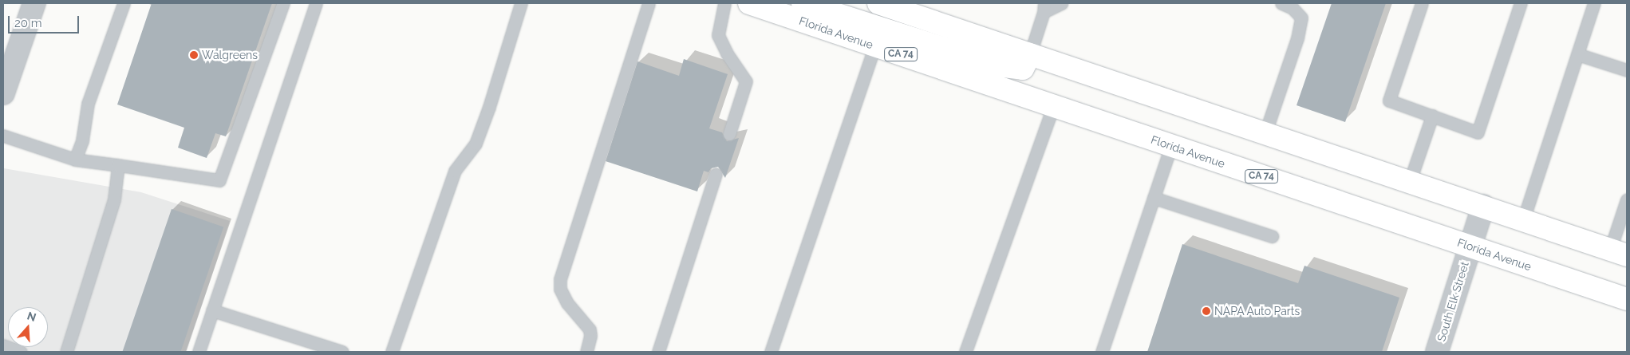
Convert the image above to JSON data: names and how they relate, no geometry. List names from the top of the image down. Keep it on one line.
{"streets":{"main road":["Florida Avenue","CA 74"],"street":["South Elk Street"]},"crossings":[["Florida Avenue","South Elk Street"]],"places":["Walgreens","NAPA Auto Parts"],"scale_bar":"20 m","north":"top"}
